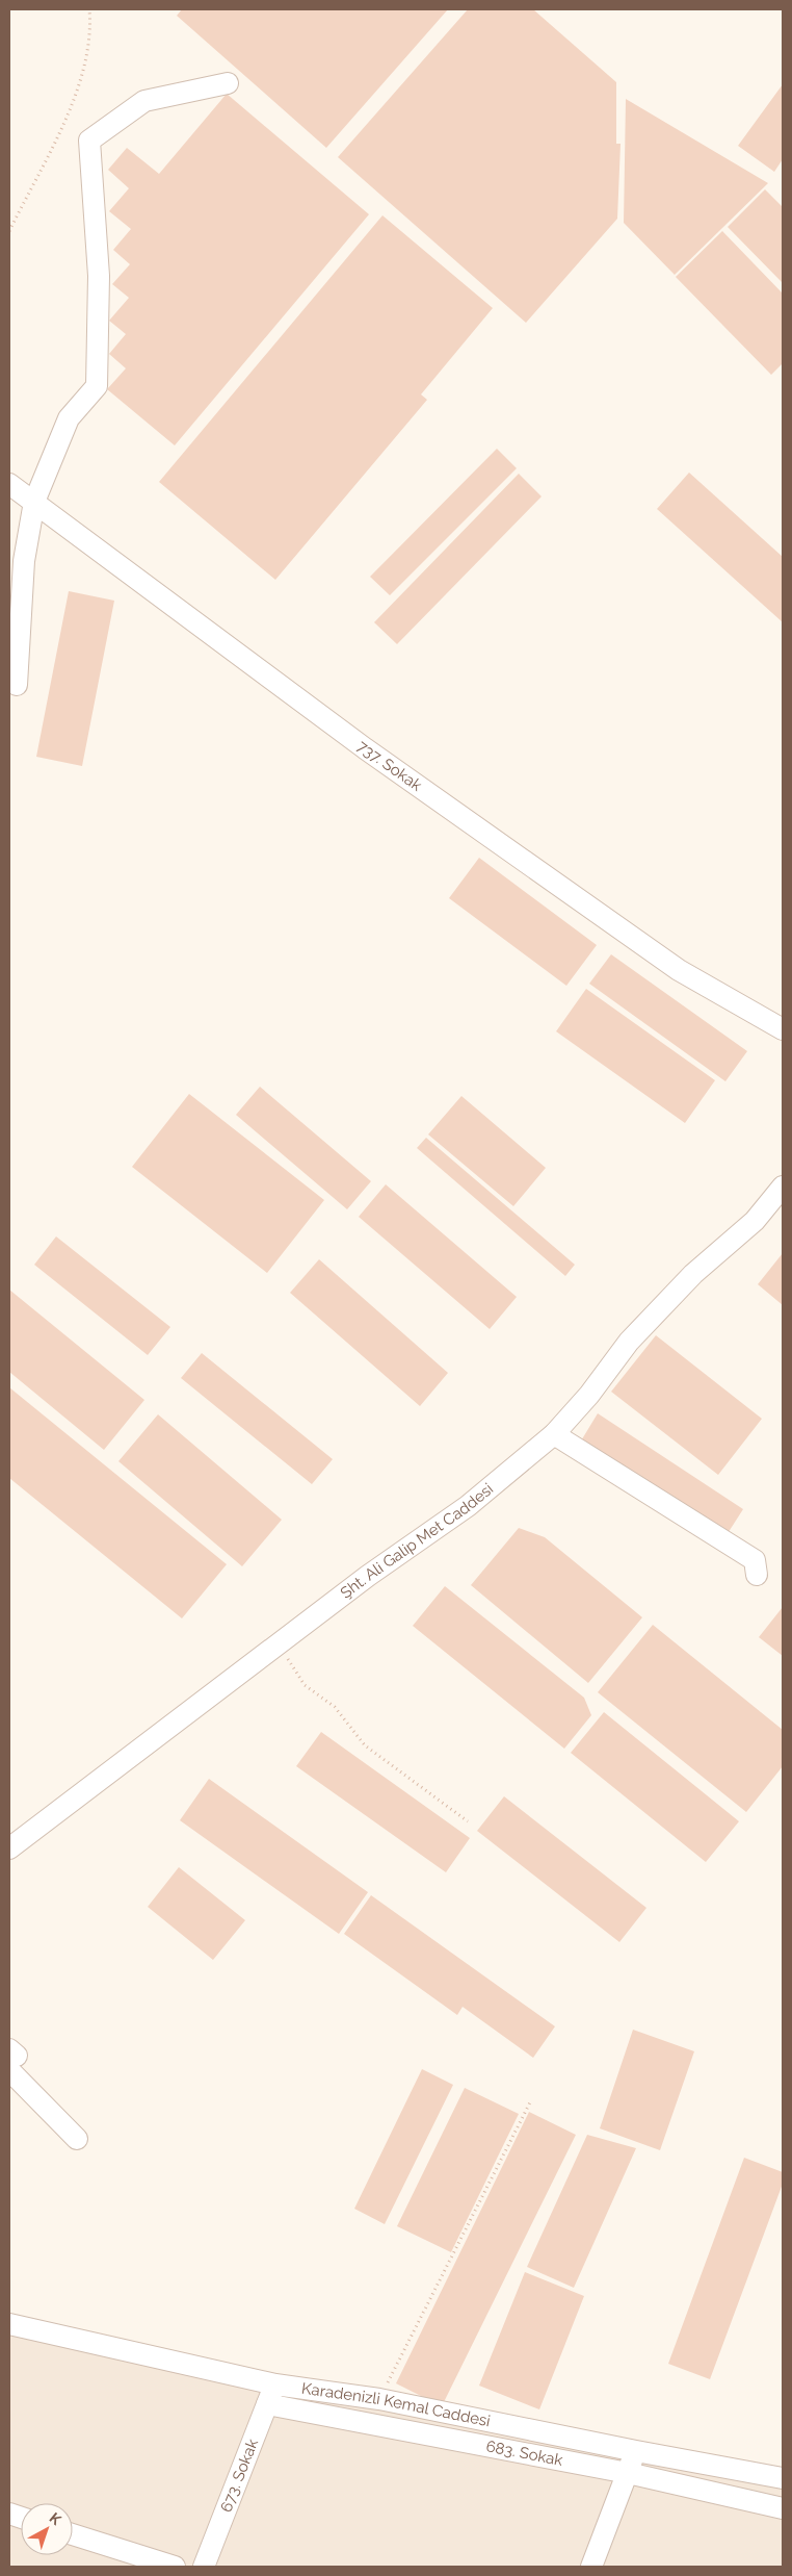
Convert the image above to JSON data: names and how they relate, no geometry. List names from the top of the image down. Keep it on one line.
{"streets":{"street":["737. Sokak","Şht. Ali Galip Met Caddesi","Karadenizli Kemal Caddesi","683. Sokak","673. Sokak"]},"crossings":[["Karadenizli Kemal Caddesi","673. Sokak"],["683. Sokak","673. Sokak"]],"north":"top right"}
